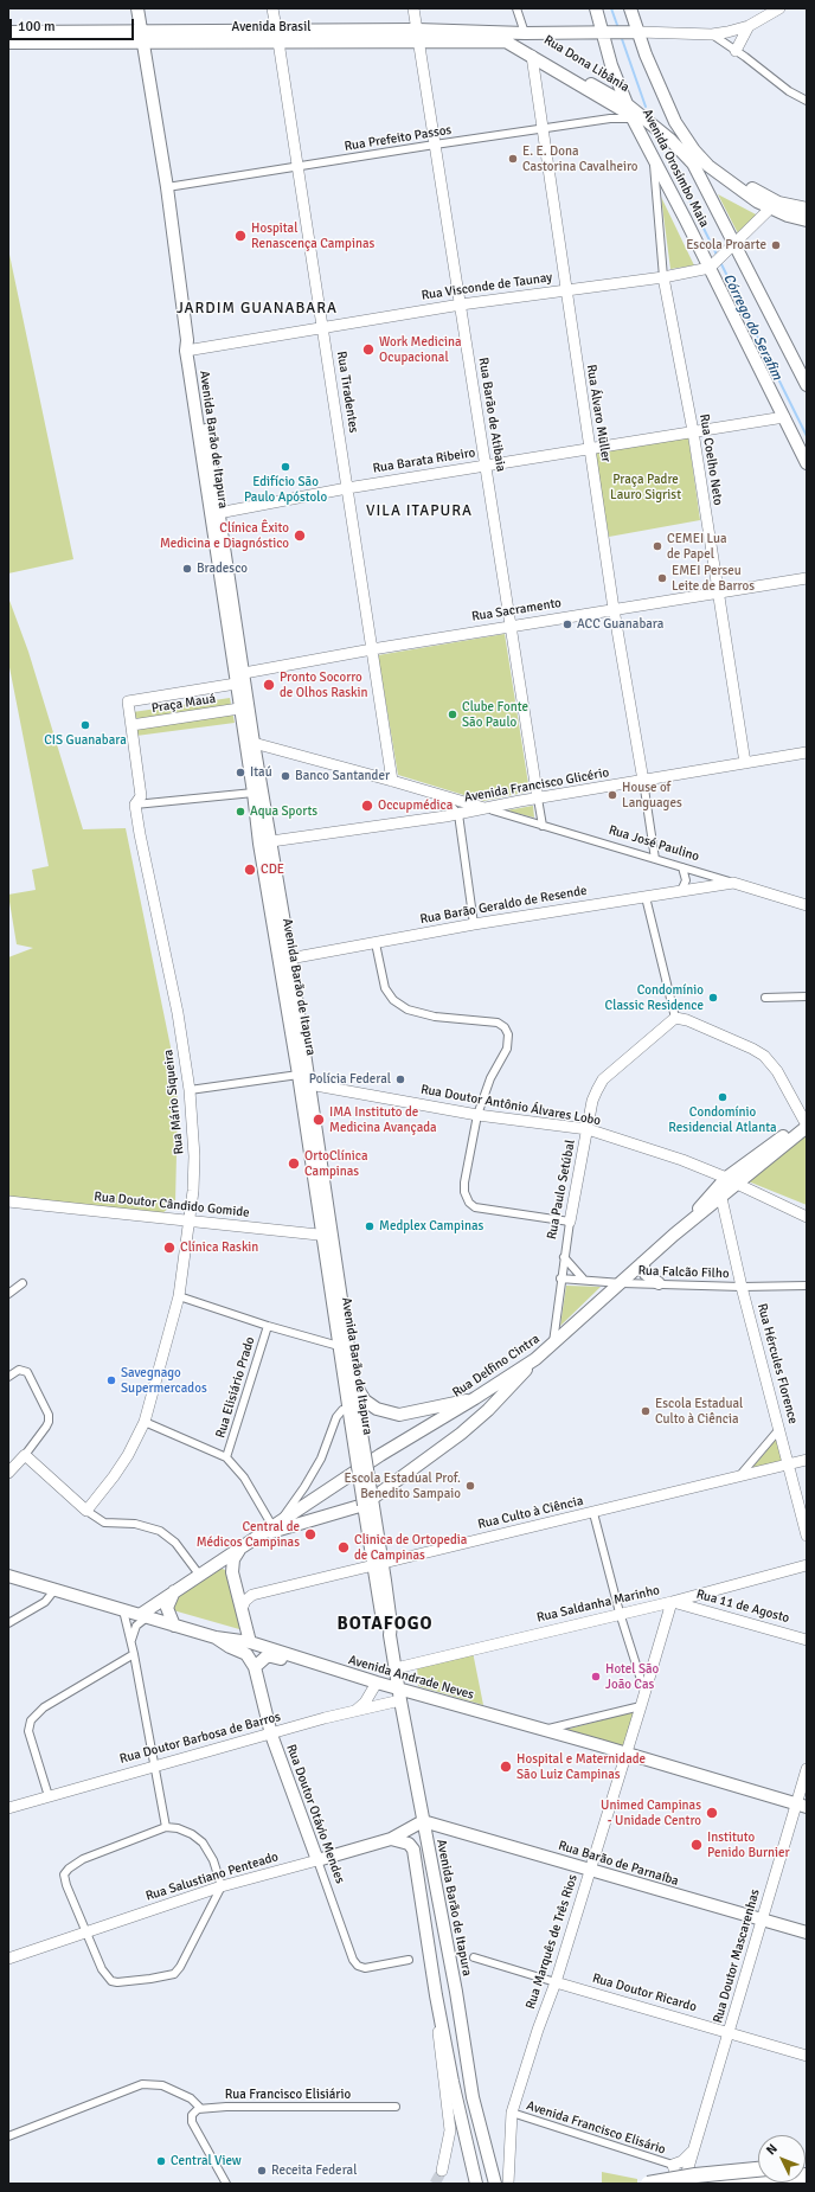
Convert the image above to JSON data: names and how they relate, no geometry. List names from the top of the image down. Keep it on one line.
{"streets":{"main road":["Avenida Brasil","Rua Dona Libânia","Avenida Orosimbo Maia","Avenida Barão de Itapura","Rua Delfino Cintra","Avenida Andrade Neves","Rua Doutor Otávio Mendes","Rua Barão de Parnaíba","Rua Salustiano Penteado"],"street":["Rua Prefeito Passos","Rua Visconde de Taunay","Rua Tiradentes","Rua Álvaro Müller","Rua Barão de Atibaia","Rua Coelho Neto","Rua Barata Ribeiro","Rua Sacramento","Praça Mauá","Avenida Francisco Glicério","Rua José Paulino","Rua Barão Geraldo de Resende","Rua Mário Siqueira","Rua Doutor Antônio Álvares Lobo","Rua Paulo Setúbal","Rua Doutor Cândido Gomide","Rua Falcão Filho","Rua Hércules Florence","Rua Elisiário Prado","Rua Culto à Ciência","Rua Saldanha Marinho","Rua 11 de Agosto","Rua Doutor Barbosa de Barros","Rua Marquês de Três Rios","Rua Doutor Mascarenhas","Rua Doutor Ricardo","Rua Francisco Elisiário","Avenida Francisco Elisário"]},"crossings":[["Avenida Brasil","Rua Dona Libânia"],["Avenida Brasil","Avenida Orosimbo Maia"],["Avenida Brasil","Rua Tiradentes"],["Avenida Brasil","Rua Álvaro Müller"],["Avenida Brasil","Rua Barão de Atibaia"],["Avenida Brasil","Avenida Barão de Itapura"],["Rua Dona Libânia","Rua Prefeito Passos"],["Rua Dona Libânia","Avenida Orosimbo Maia"],["Rua Dona Libânia","Rua Álvaro Müller"],["Rua Prefeito Passos","Avenida Orosimbo Maia"],["Rua Prefeito Passos","Rua Tiradentes"],["Rua Prefeito Passos","Rua Álvaro Müller"],["Rua Prefeito Passos","Rua Barão de Atibaia"],["Rua Prefeito Passos","Avenida Barão de Itapura"],["Avenida Orosimbo Maia","Rua Visconde de Taunay"],["Avenida Orosimbo Maia","Rua Coelho Neto"],["Avenida Orosimbo Maia","Rua Barata Ribeiro"],["Rua Visconde de Taunay","Rua Tiradentes"],["Rua Visconde de Taunay","Rua Álvaro Müller"],["Rua Visconde de Taunay","Rua Barão de Atibaia"],["Rua Visconde de Taunay","Avenida Barão de Itapura"],["Rua Visconde de Taunay","Rua Coelho Neto"],["Rua Tiradentes","Rua Barata Ribeiro"],["Rua Tiradentes","Rua Sacramento"],["Rua Tiradentes","Rua José Paulino"],["Rua Álvaro Müller","Rua Barata Ribeiro"],["Rua Álvaro Müller","Rua Sacramento"],["Rua Álvaro Müller","Avenida Francisco Glicério"],["Rua Álvaro Müller","Rua José Paulino"],["Rua Barão de Atibaia","Rua Barata Ribeiro"],["Rua Barão de Atibaia","Rua Sacramento"],["Rua Barão de Atibaia","Avenida Francisco Glicério"],["Rua Barão de Atibaia","Rua José Paulino"],["Avenida Barão de Itapura","Rua Barata Ribeiro"],["Avenida Barão de Itapura","Rua Sacramento"],["Avenida Barão de Itapura","Praça Mauá"],["Avenida Barão de Itapura","Avenida Francisco Glicério"],["Avenida Barão de Itapura","Rua José Paulino"],["Avenida Barão de Itapura","Rua Barão Geraldo de Resende"],["Avenida Barão de Itapura","Rua Doutor Antônio Álvares Lobo"],["Avenida Barão de Itapura","Rua Doutor Cândido Gomide"],["Avenida Barão de Itapura","Rua Culto à Ciência"],["Avenida Barão de Itapura","Rua Saldanha Marinho"],["Avenida Barão de Itapura","Avenida Andrade Neves"],["Avenida Barão de Itapura","Rua Doutor Barbosa de Barros"],["Avenida Barão de Itapura","Rua Barão de Parnaíba"],["Avenida Barão de Itapura","Rua Salustiano Penteado"],["Rua Coelho Neto","Rua Barata Ribeiro"],["Rua Coelho Neto","Rua Sacramento"],["Rua Coelho Neto","Avenida Francisco Glicério"],["Praça Mauá","Rua Mário Siqueira"],["Avenida Francisco Glicério","Rua José Paulino"],["Rua José Paulino","Rua Barão Geraldo de Resende"],["Rua Mário Siqueira","Rua Doutor Cândido Gomide"],["Rua Doutor Antônio Álvares Lobo","Rua Paulo Setúbal"],["Rua Doutor Antônio Álvares Lobo","Rua Delfino Cintra"],["Rua Paulo Setúbal","Rua Falcão Filho"],["Rua Paulo Setúbal","Rua Delfino Cintra"],["Rua Falcão Filho","Rua Hércules Florence"],["Rua Falcão Filho","Rua Delfino Cintra"],["Rua Hércules Florence","Rua Delfino Cintra"],["Rua Hércules Florence","Rua Culto à Ciência"],["Rua Delfino Cintra","Avenida Andrade Neves"],["Rua Saldanha Marinho","Rua 11 de Agosto"],["Rua Saldanha Marinho","Rua Marquês de Três Rios"],["Rua 11 de Agosto","Rua Marquês de Três Rios"],["Avenida Andrade Neves","Rua Doutor Barbosa de Barros"],["Avenida Andrade Neves","Rua Marquês de Três Rios"],["Avenida Andrade Neves","Rua Doutor Mascarenhas"],["Rua Doutor Barbosa de Barros","Rua Doutor Otávio Mendes"],["Rua Doutor Otávio Mendes","Rua Salustiano Penteado"],["Rua Barão de Parnaíba","Rua Salustiano Penteado"],["Rua Barão de Parnaíba","Rua Marquês de Três Rios"],["Rua Barão de Parnaíba","Rua Doutor Mascarenhas"],["Rua Marquês de Três Rios","Rua Doutor Ricardo"],["Rua Marquês de Três Rios","Avenida Francisco Elisário"],["Rua Doutor Mascarenhas","Rua Doutor Ricardo"]],"districts":["JARDIM GUANABARA","VILA ITAPURA","BOTAFOGO"],"water":["Córrego do Serafim"],"parks":["Praça Padre Lauro Sigrist"],"places":["E. E. Dona Castorina Cavalheiro","Hospital Renascença Campinas","Escola Proarte","Work Medicina Ocupacional","Edifício São Paulo Apóstolo","Clínica Êxito Medicina e Diagnóstico","CEMEI Lua de Papel","Bradesco","EMEI Perseu Leite de Barros","ACC Guanabara","Pronto Socorro de Olhos Raskin","Clube Fonte São Paulo","CIS Guanabara","Itaú","Banco Santander","House of Languages","Occupmédica","Aqua Sports","CDE","Condomínio Classic Residence","Polícia Federal","Condomínio Residencial Atlanta","IMA Instituto de Medicina Avançada","OrtoClínica Campinas","Medplex Campinas","Clínica Raskin","Savegnago Supermercados","Escola Estadual Culto à Ciência","Escola Estadual Prof. Benedito Sampaio","Central de Médicos Campinas","Clinica de Ortopedia de Campinas","Hotel São João Cas","Hospital e Maternidade São Luiz Campinas","Unimed Campinas - Unidade Centro","Instituto Penido Burnier","Central View","Receita Federal"],"scale_bar":"100 m","north":"top left"}
